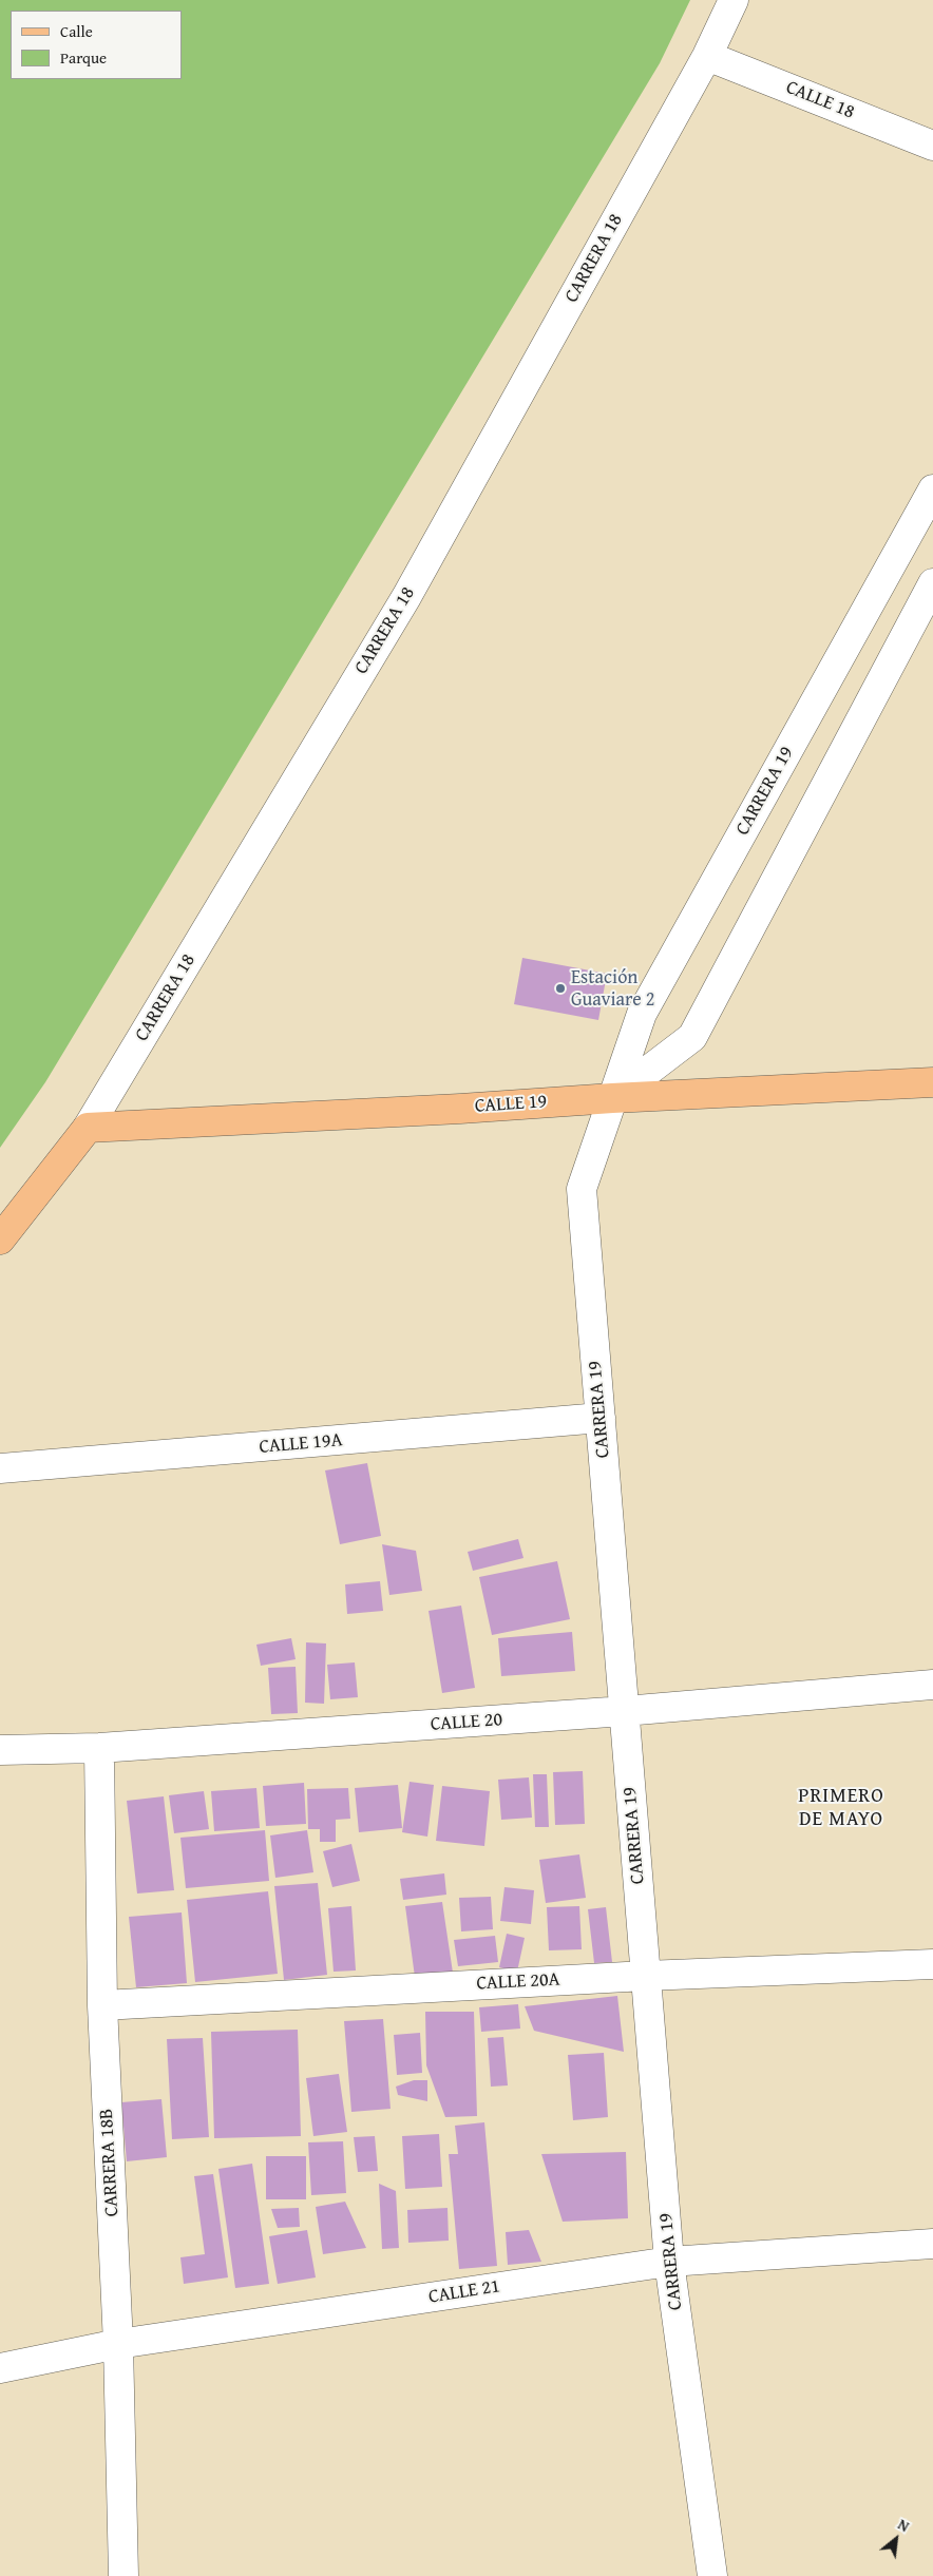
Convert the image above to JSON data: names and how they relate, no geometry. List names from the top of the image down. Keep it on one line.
{"streets":{"main road":["CARRERA 18","CALLE 19"],"street":["CALLE 18","CARRERA 19","CALLE 19A","CALLE 20","CALLE 20A","CARRERA 18B","CALLE 21"]},"crossings":[["CALLE 18","CARRERA 18"],["CARRERA 18","CALLE 19"],["CARRERA 19","CALLE 19"],["CARRERA 19","CALLE 19A"],["CARRERA 19","CALLE 20"],["CARRERA 19","CALLE 20A"],["CARRERA 19","CALLE 21"],["CALLE 20","CARRERA 18B"],["CALLE 20A","CARRERA 18B"],["CARRERA 18B","CALLE 21"]],"districts":["PRIMERO DE MAYO"],"places":["Estación Guaviare 2"],"legend":["Calle","Parque"],"north":"top right"}
